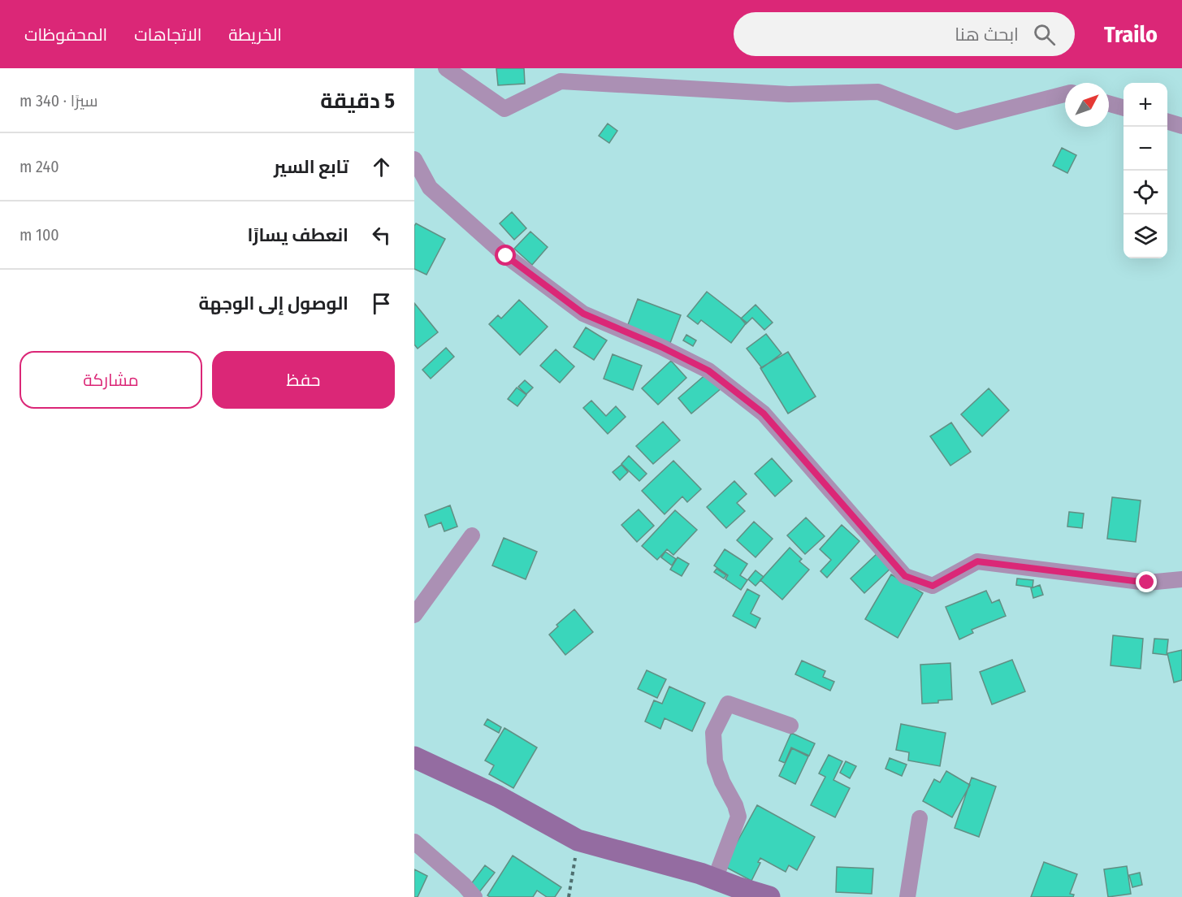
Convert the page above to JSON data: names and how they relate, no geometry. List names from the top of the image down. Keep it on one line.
{"north":"top right","page":{"header":"Trailo","search":"ابحث هنا","nav":["الخريطة","الاتجاهات","المحفوظات"],"heading":["5 دقيقة","سيرًا · 340 m"],"map_buttons":["+","−"],"list":[["تابع السير","240 m"],["انعطف يسارًا","100 m"],"الوصول إلى الوجهة"],"buttons":["حفظ","مشاركة"]}}
